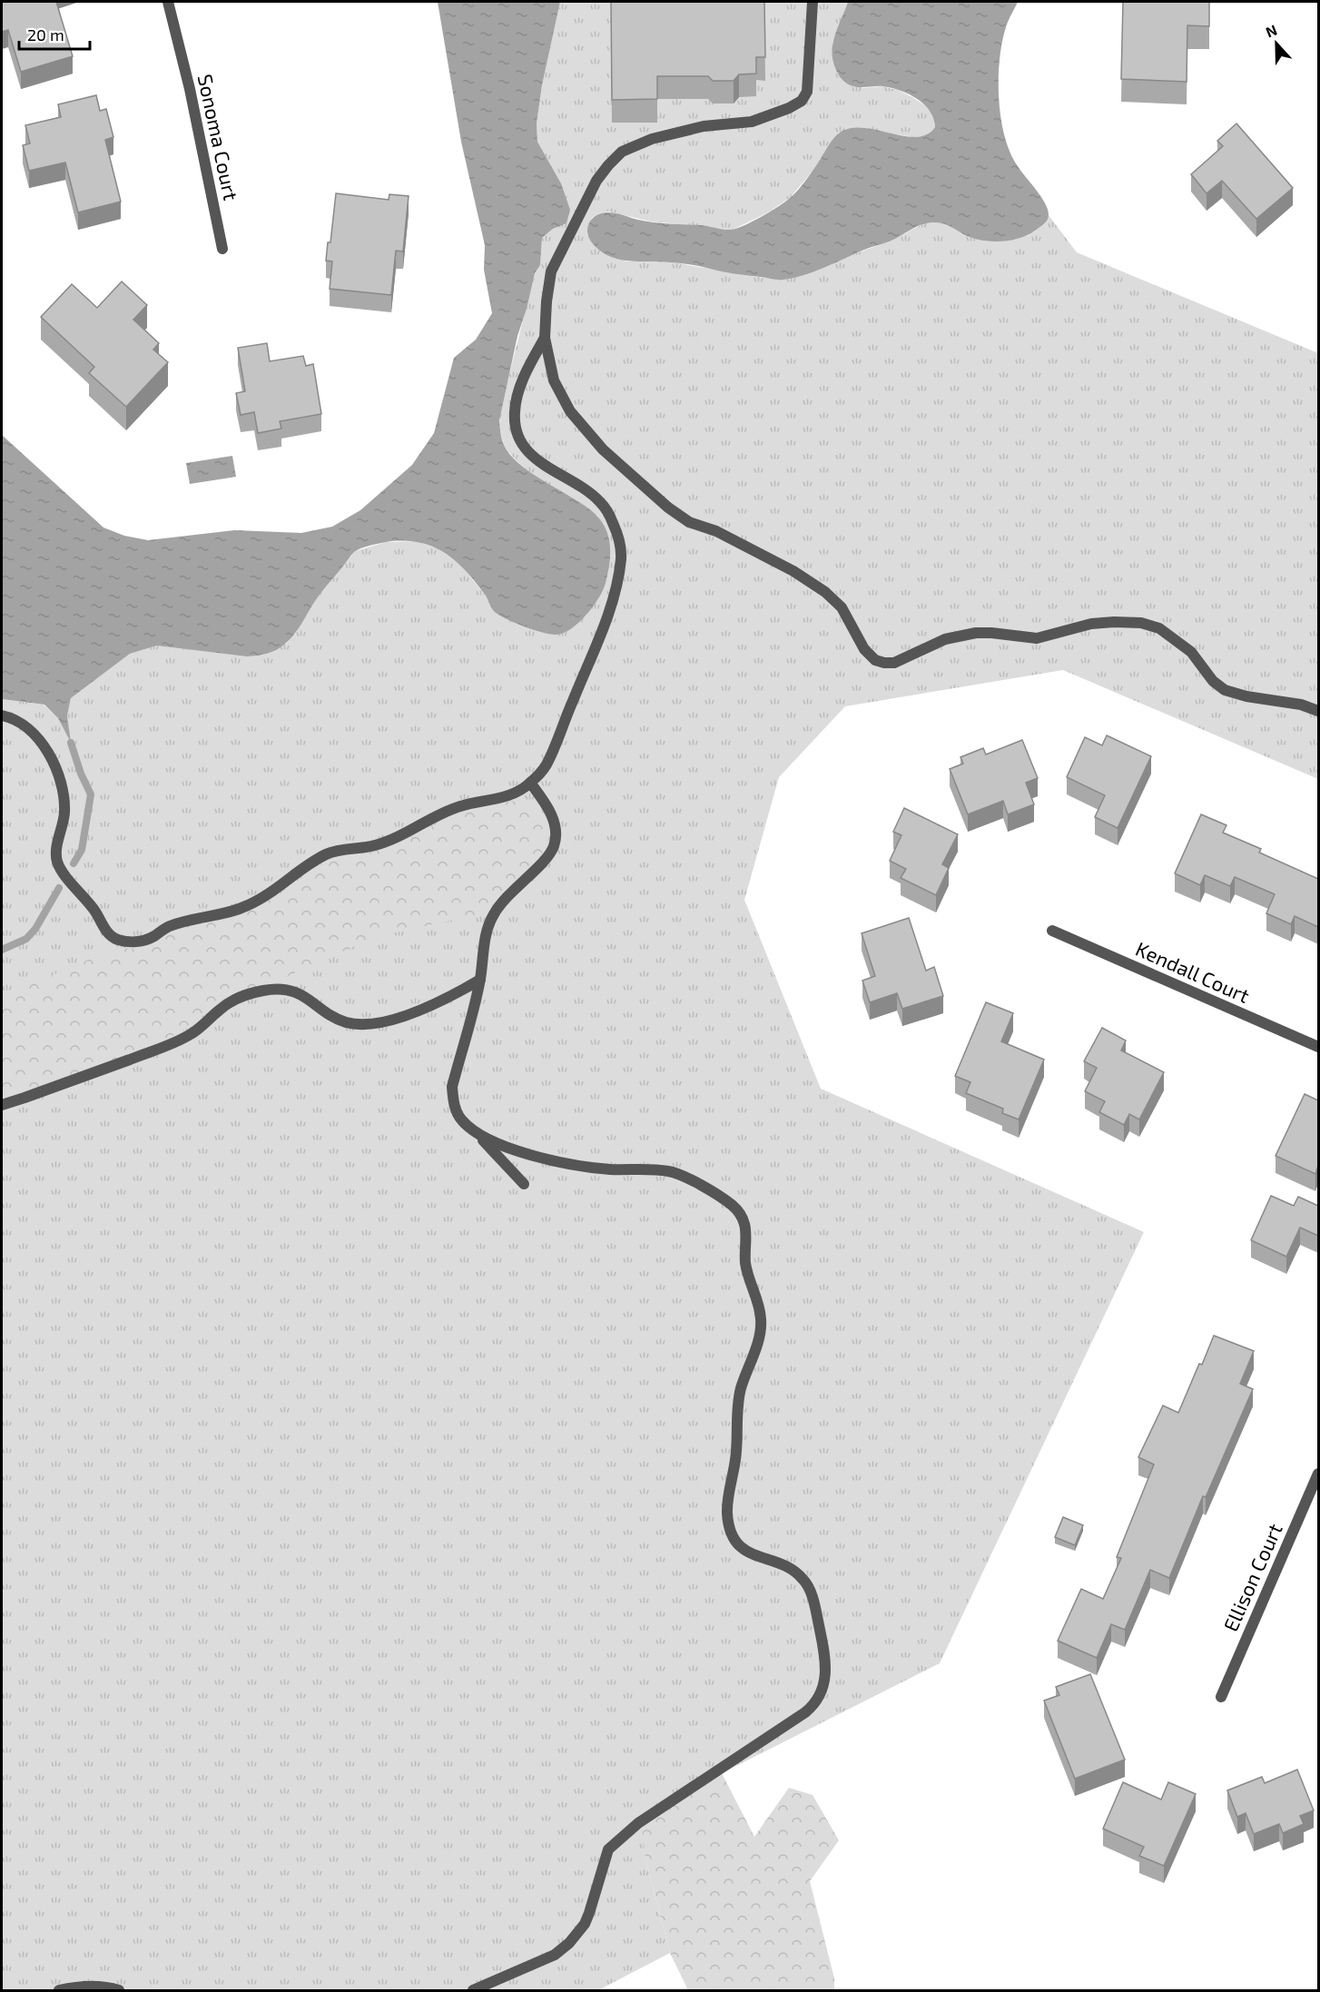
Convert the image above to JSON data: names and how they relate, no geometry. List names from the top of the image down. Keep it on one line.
{"streets":{"street":["Sonoma Court","Kendall Court","Ellison Court"]},"scale_bar":"20 m","north":"top"}
